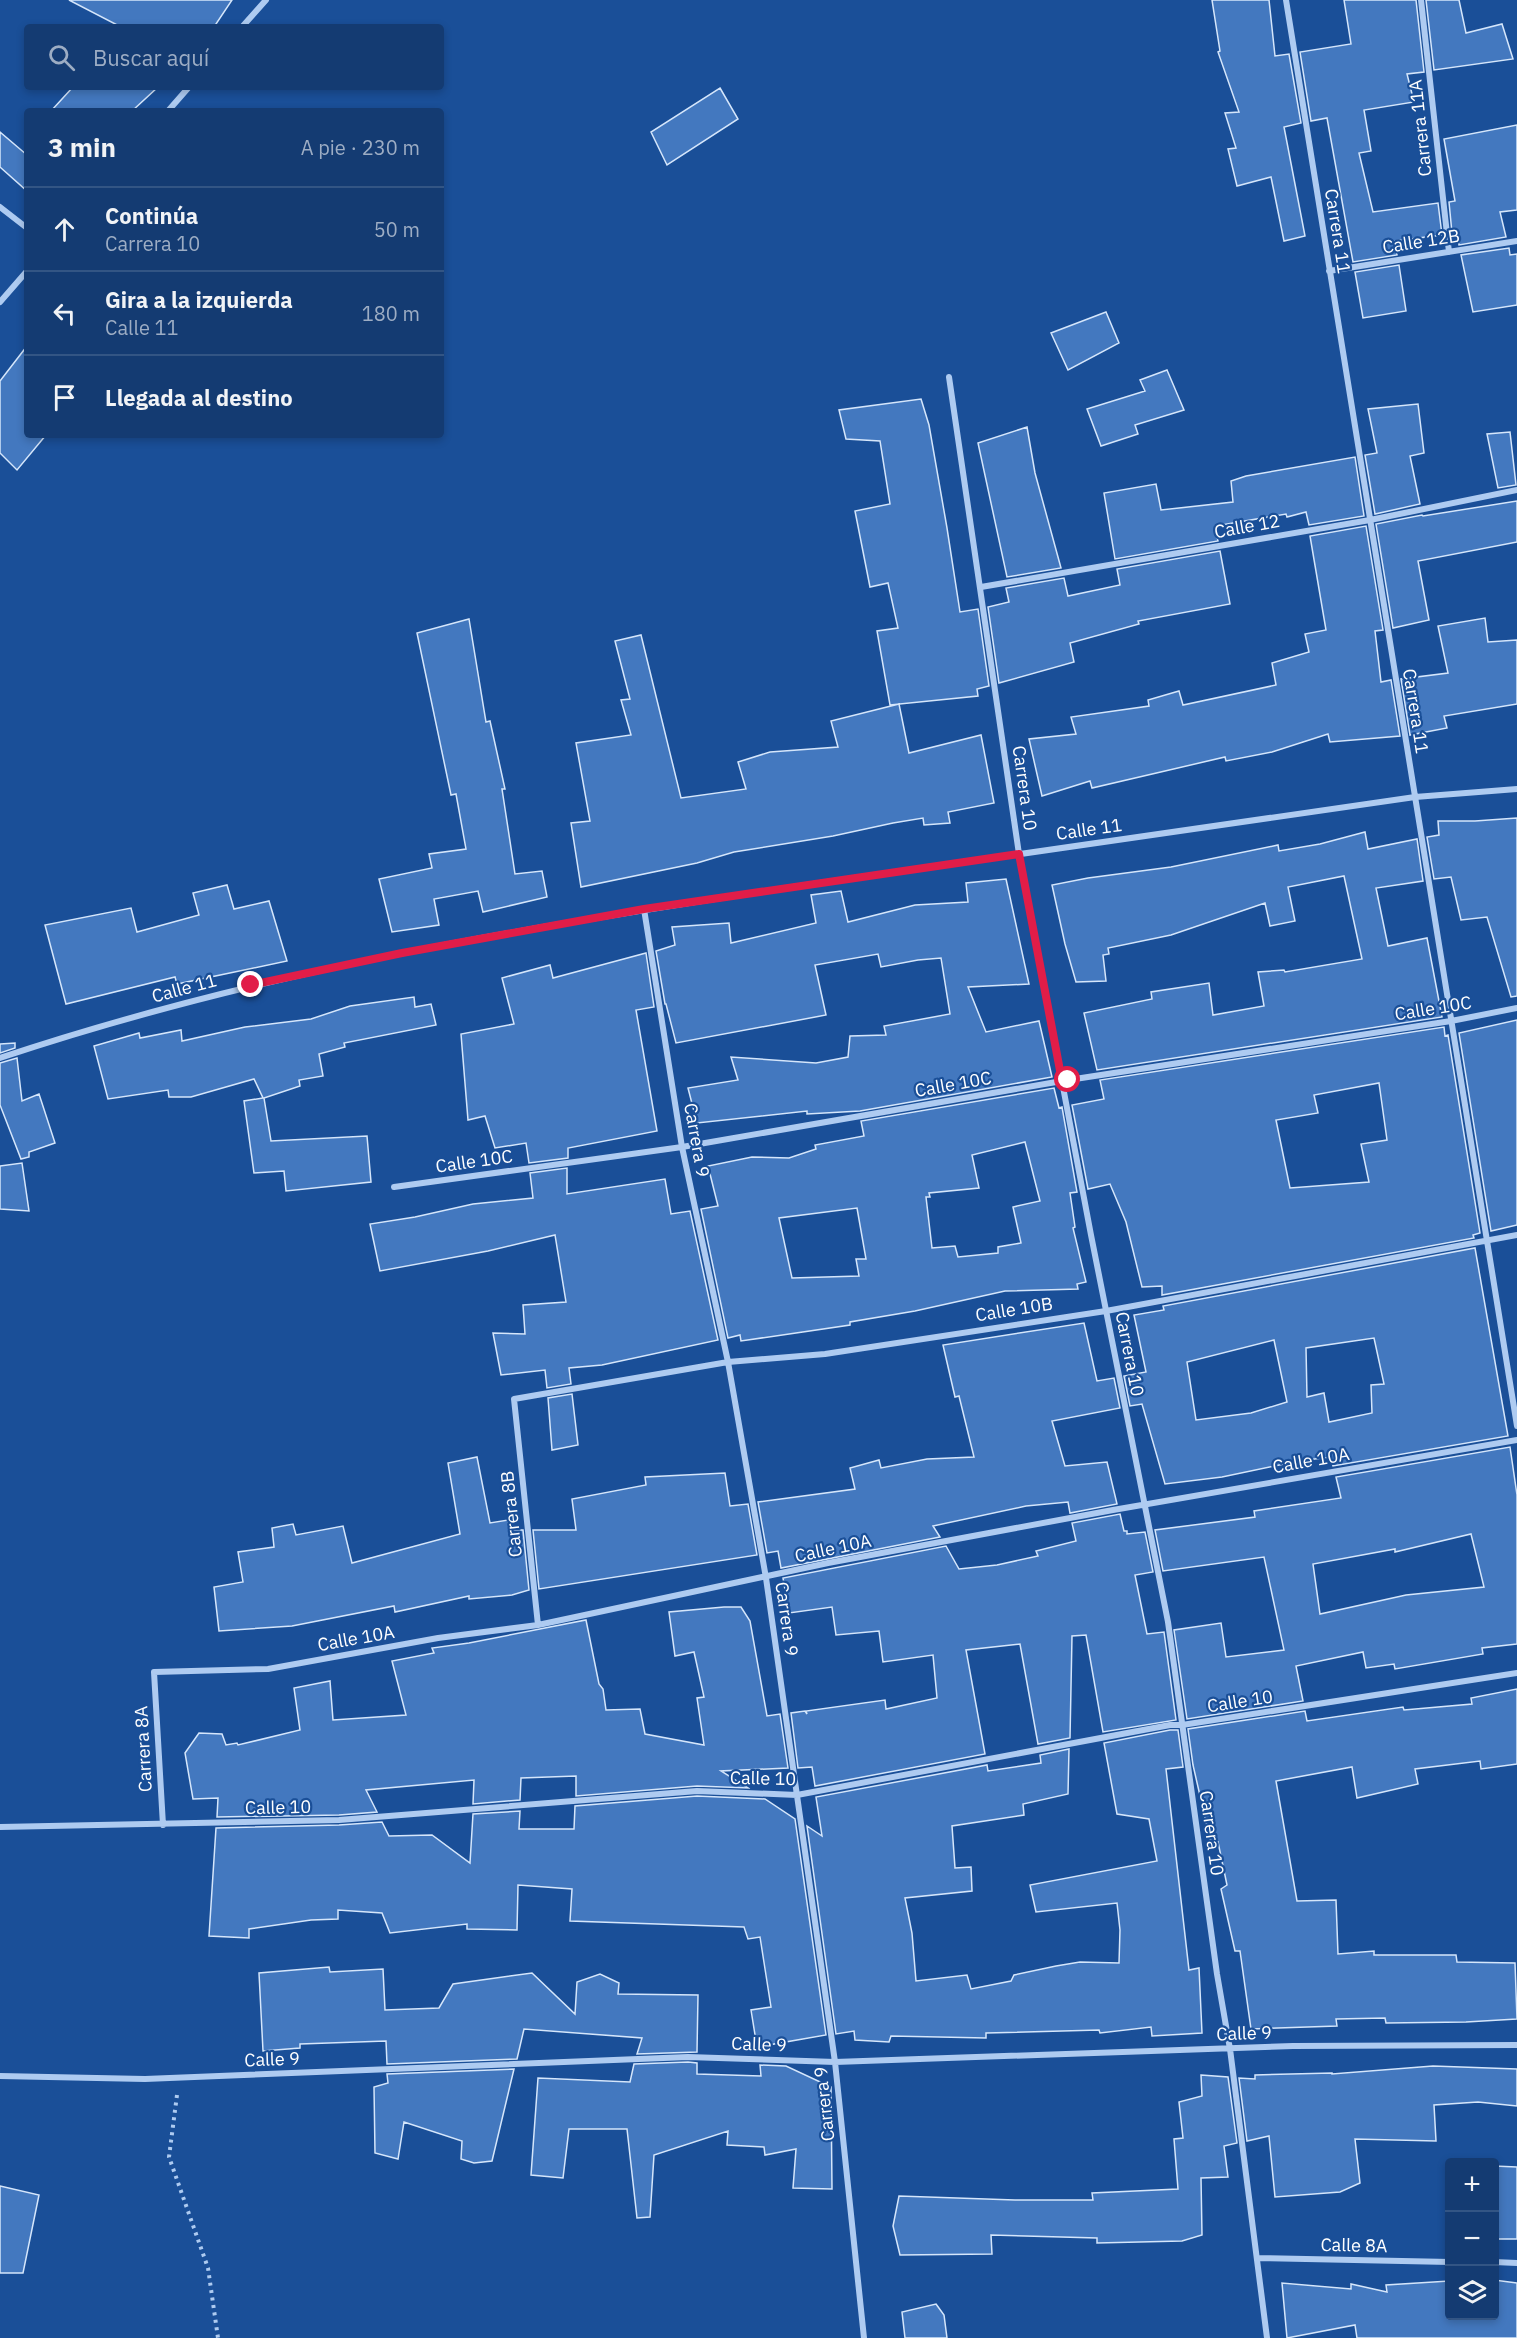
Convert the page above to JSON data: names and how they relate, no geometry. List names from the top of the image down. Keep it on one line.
{"streets":{"street":["Carrera 11A","Carrera 11","Calle 12B","Calle 12","Carrera 10","Calle 11","Calle 10C","Carrera 9","Calle 10B","Calle 10A","Carrera 8B","Calle 10","Carrera 8A","Calle 9","Calle 8A"]},"crossings":[["Carrera 11A","Calle 12B"],["Carrera 11","Calle 12B"],["Carrera 11","Calle 12"],["Carrera 11","Calle 11"],["Carrera 11","Calle 10C"],["Carrera 11","Calle 10B"],["Calle 12","Carrera 10"],["Carrera 10","Calle 11"],["Carrera 10","Calle 10C"],["Carrera 10","Calle 10B"],["Carrera 10","Calle 10A"],["Carrera 10","Calle 10"],["Carrera 10","Calle 9"],["Carrera 10","Calle 8A"],["Calle 11","Carrera 9"],["Calle 10C","Carrera 9"],["Carrera 9","Calle 10B"],["Carrera 9","Calle 10A"],["Carrera 9","Calle 10"],["Carrera 9","Calle 9"],["Calle 10B","Carrera 8B"],["Calle 10A","Carrera 8B"],["Calle 10A","Carrera 8A"],["Calle 10","Carrera 8A"]],"page":{"search":"Buscar aquí","heading":["3 min","A pie · 230 m"],"list":[["Continúa","Carrera 10","50 m"],["Gira a la izquierda","Calle 11","180 m"],"Llegada al destino"],"map_buttons":["+","−"]}}
